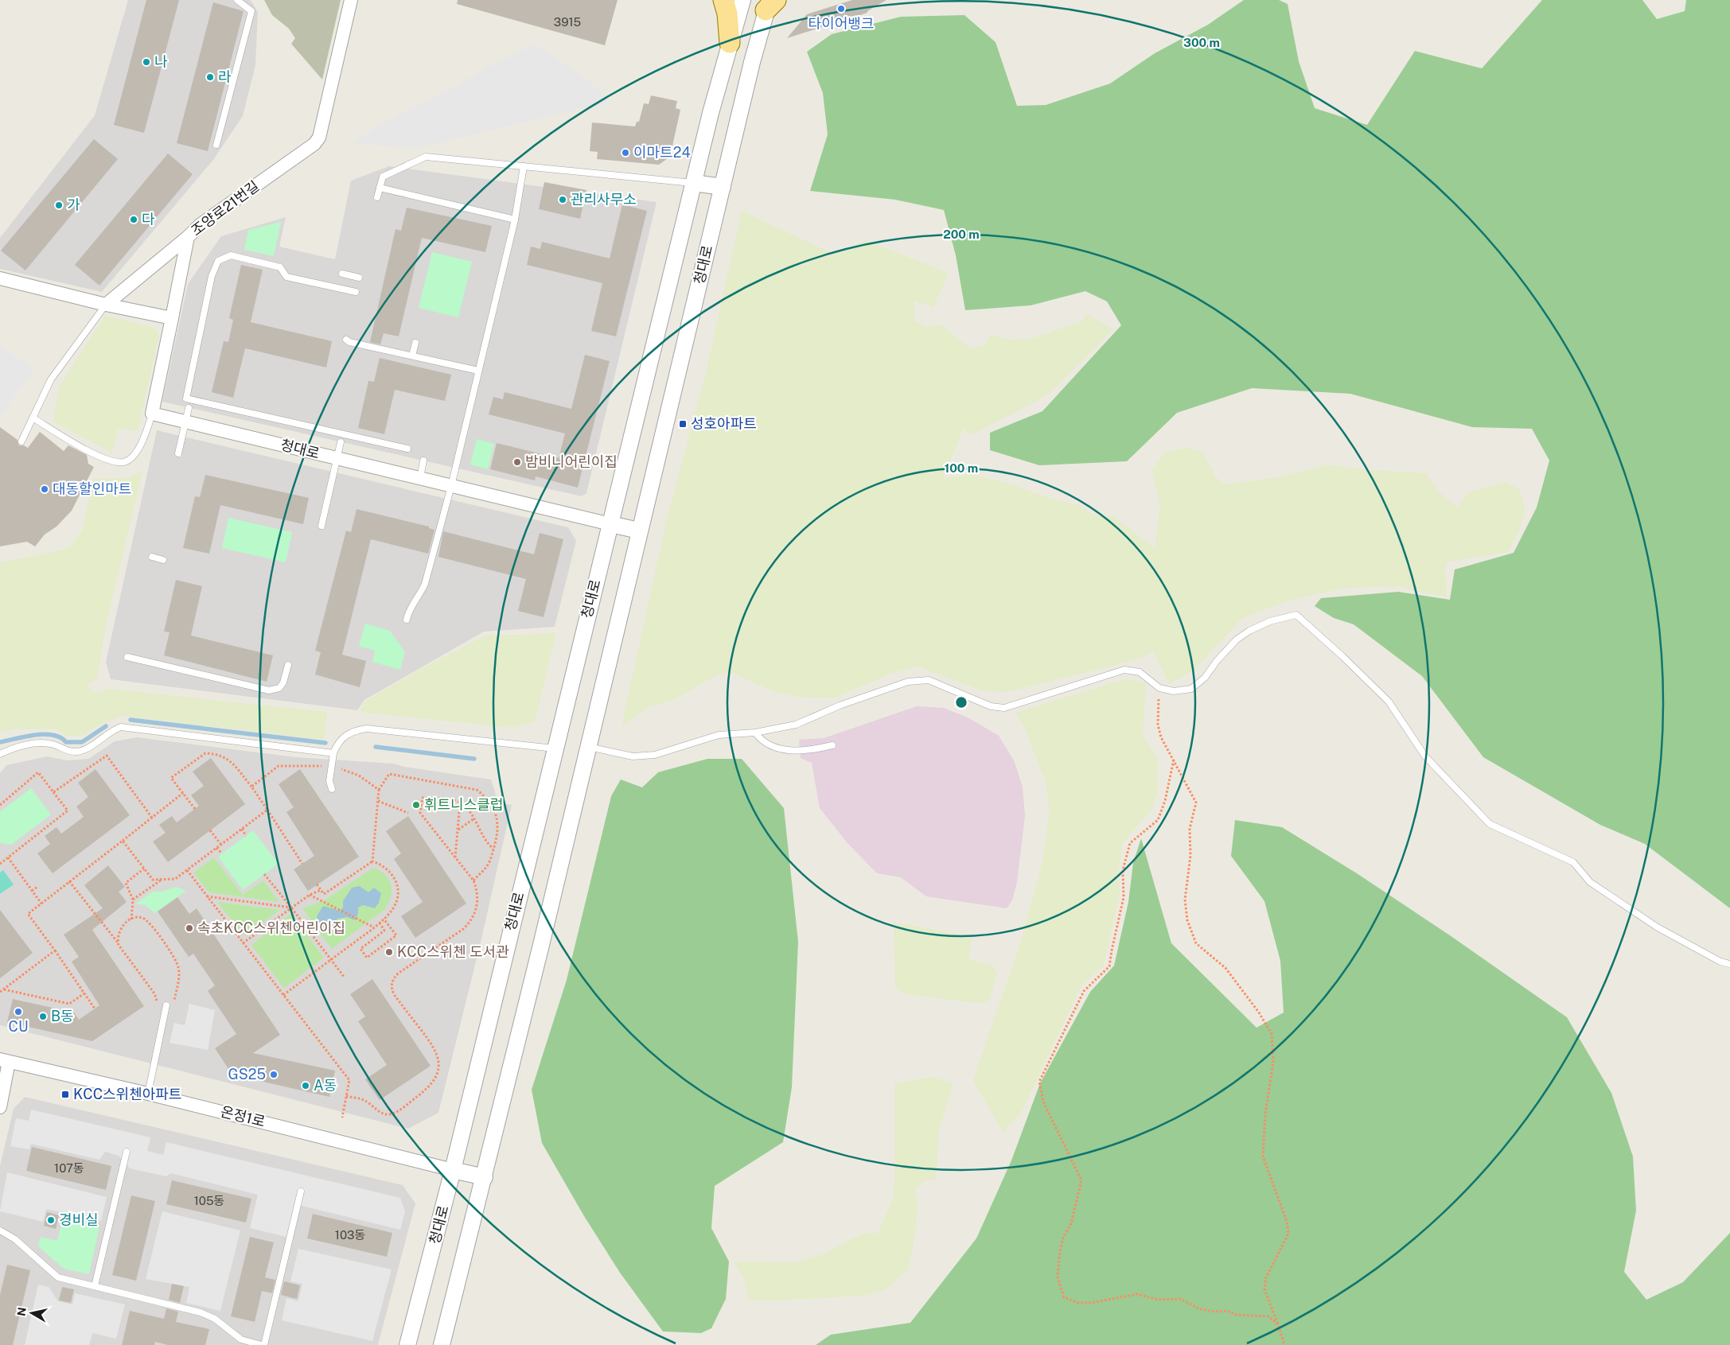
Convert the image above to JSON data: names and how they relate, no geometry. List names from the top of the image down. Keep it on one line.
{"streets":{"street":["조양로21번길","청대로","온정1로"]},"crossings":[["조양로21번길","청대로"],["청대로","온정1로"]],"places":{"other":["타이어뱅크","나","라","이마트24","관리사무소","가","다","밤비니어린이집","대동할인마트","휘트니스클럽","속초KCC스위첸어린이집","KCC스위첸 도서관","CU","B동","GS25","A동","경비실"],"transit":["성호아파트","KCC스위첸아파트"]},"house_numbers":["3915","107동","105동","103동"],"north":"left","rings":["300 m","200 m","100 m"]}
